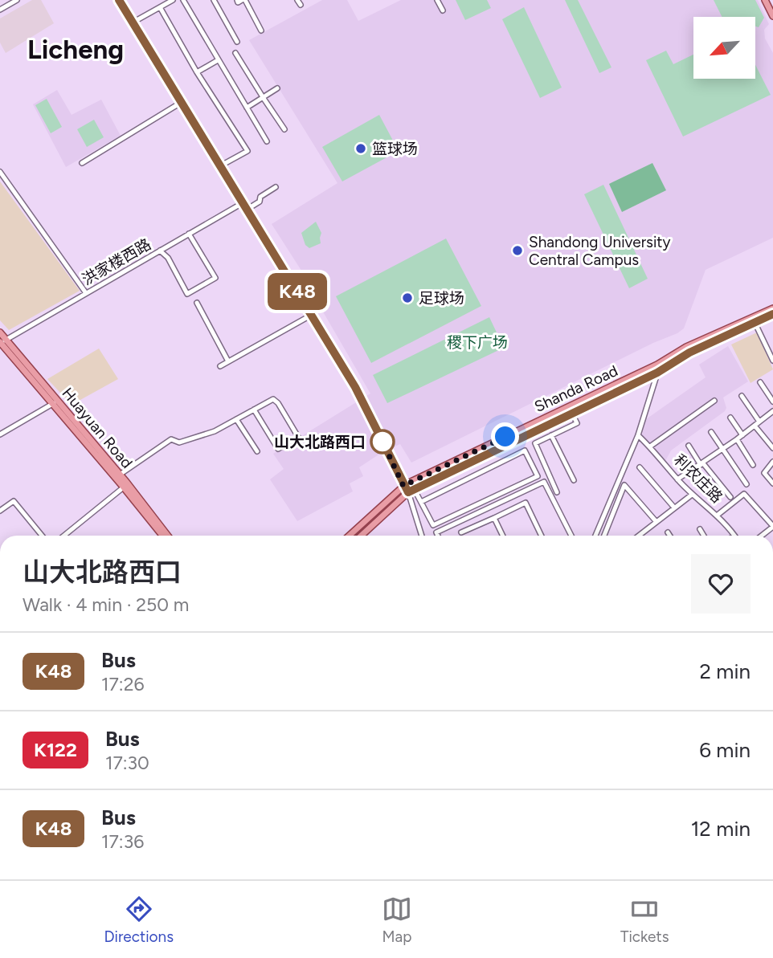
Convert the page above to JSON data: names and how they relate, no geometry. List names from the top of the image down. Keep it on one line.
{"streets":{"main road":["Shanda Road","Huayuan Road"],"street":["洪家楼西路","利农庄路"]},"crossings":[["洪家楼西路","Huayuan Road"]],"districts":["Licheng"],"parks":["稷下广场"],"places":["篮球场","Shandong University Central Campus","足球场","山大北路西口"],"lines":["bus line K48"],"north":"bottom left","page":{"on_map":"K48","heading":["山大北路西口","Walk · 4 min · 250 m"],"list":[{"mark":"K48","name":"Bus","note":"17:26","value":"2 min"},{"mark":"K122","name":"Bus","note":"17:30","value":"6 min"},{"mark":"K48","name":"Bus","note":"17:36","value":"12 min"}],"tabs":["Directions","Map","Tickets"]}}
